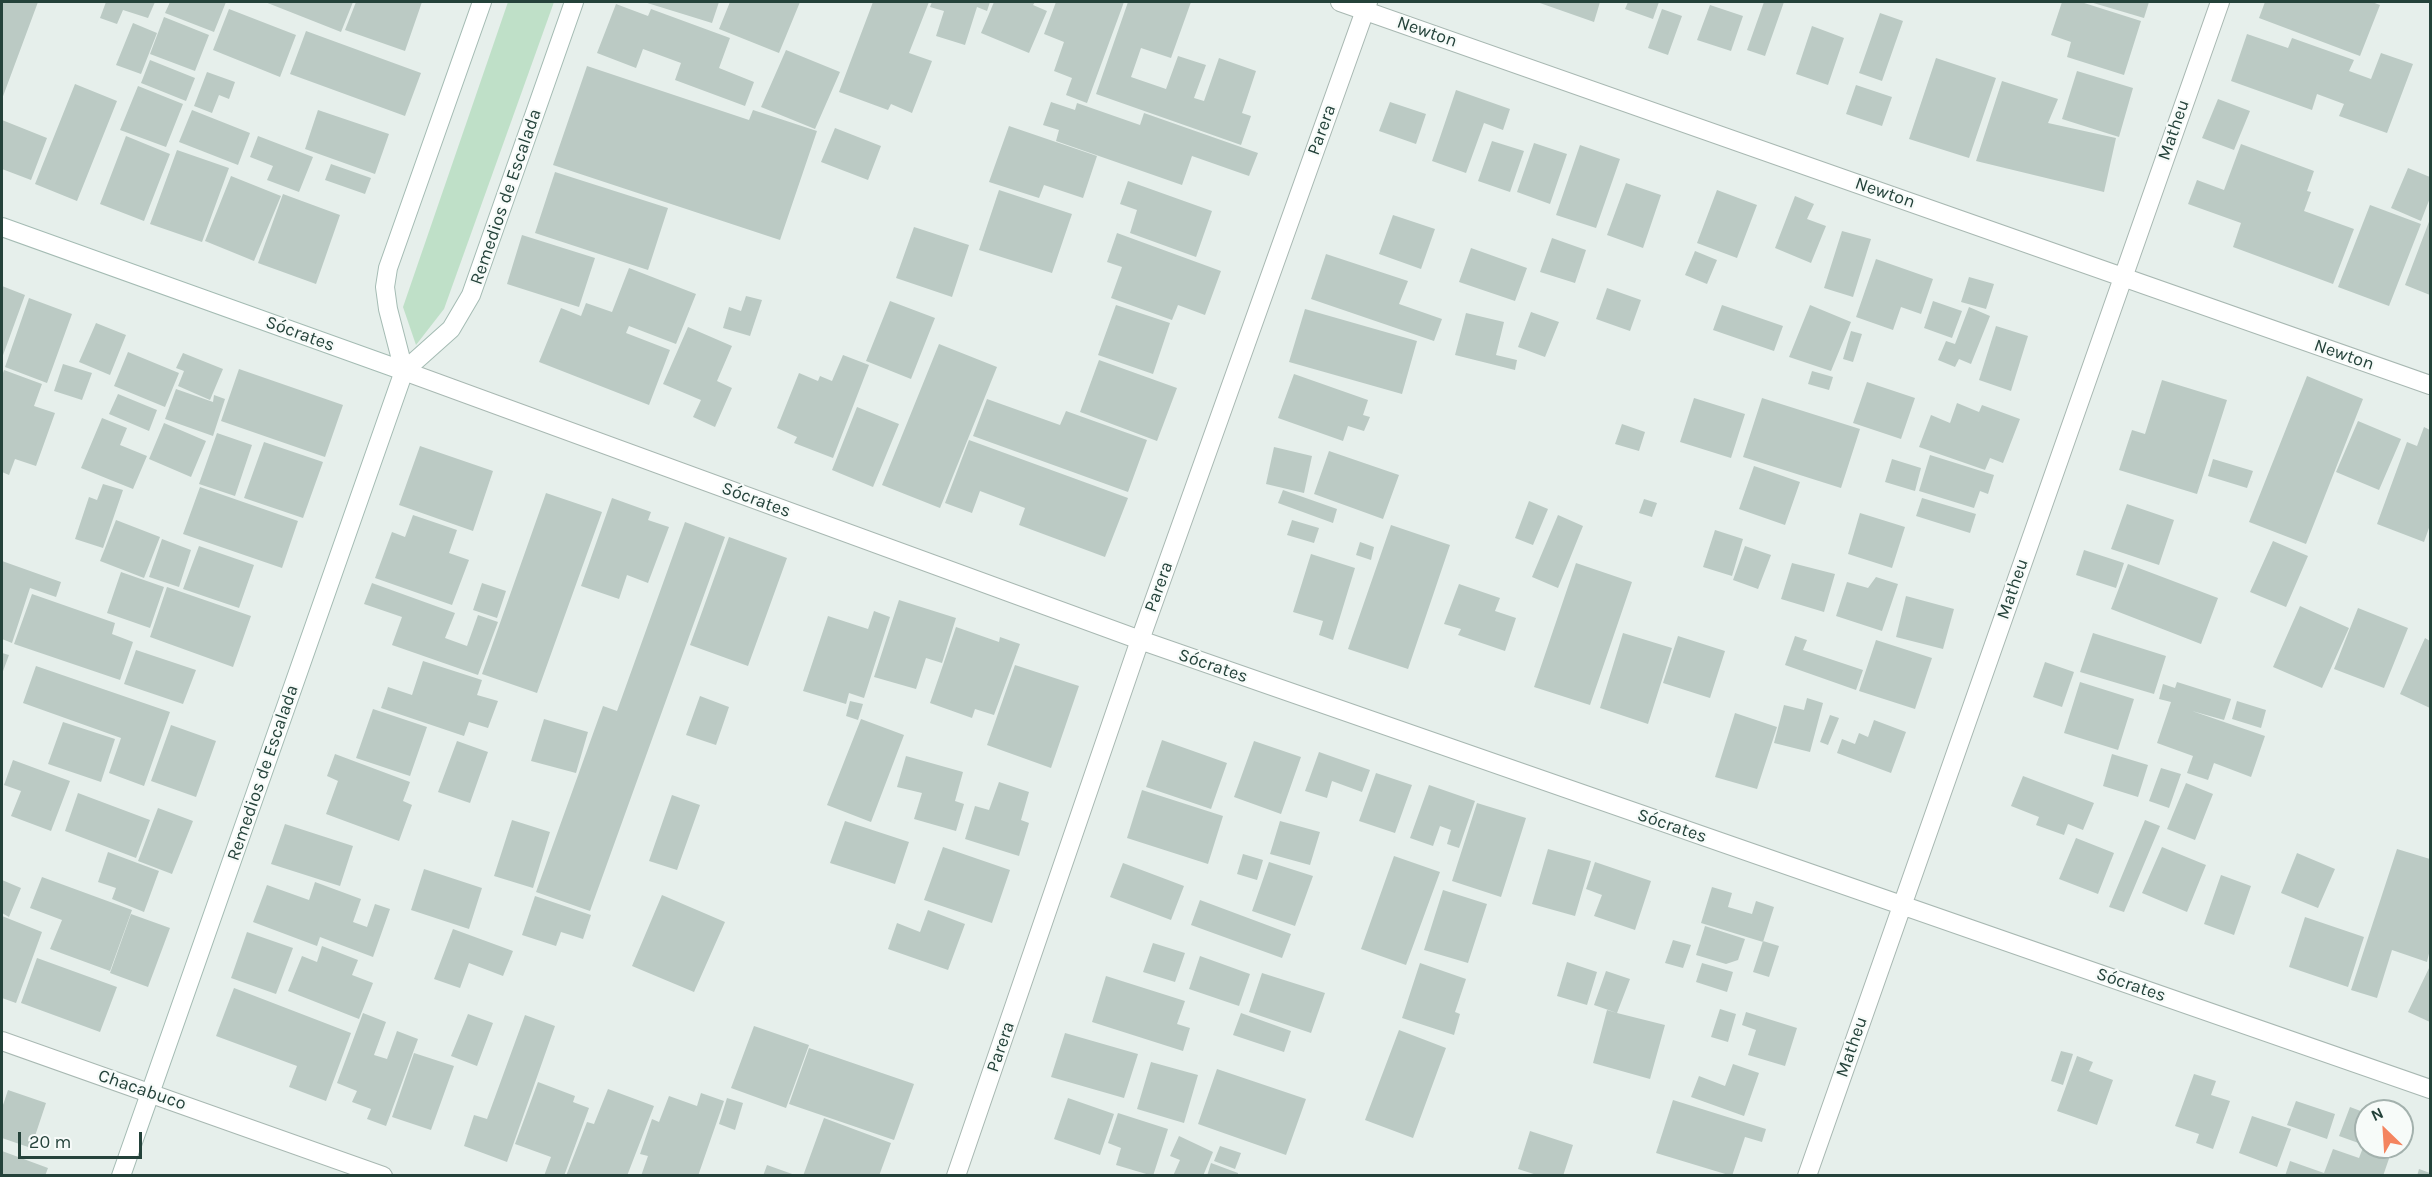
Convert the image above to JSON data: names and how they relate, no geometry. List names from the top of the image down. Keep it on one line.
{"streets":{"street":["Newton","Parera","Matheu","Remedios de Escalada","Sócrates","Chacabuco"]},"crossings":[["Newton","Parera"],["Newton","Matheu"],["Parera","Sócrates"],["Matheu","Sócrates"],["Remedios de Escalada","Sócrates"],["Remedios de Escalada","Chacabuco"]],"scale_bar":"20 m","north":"top left"}
